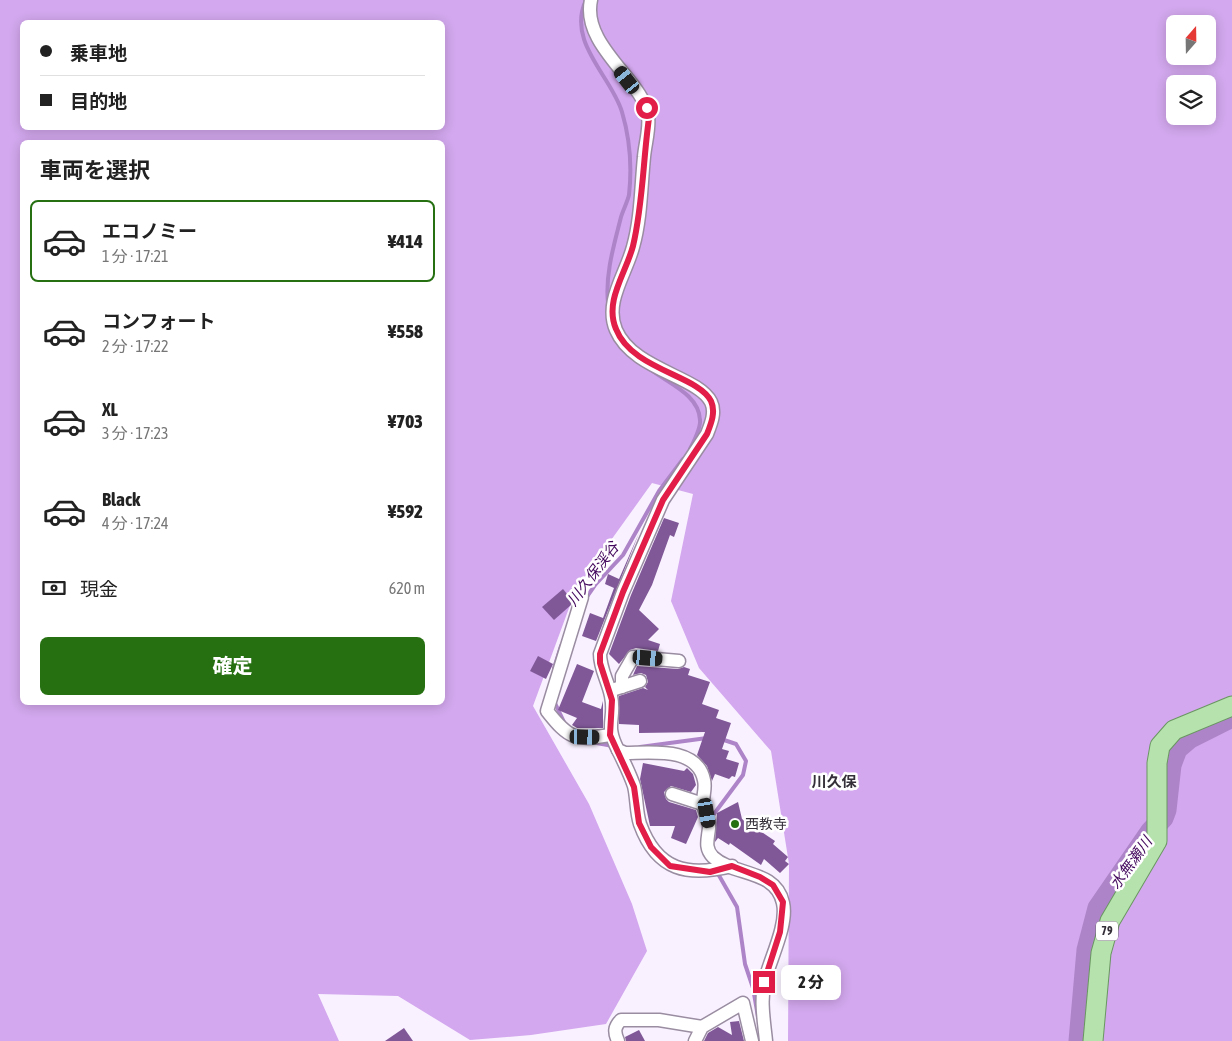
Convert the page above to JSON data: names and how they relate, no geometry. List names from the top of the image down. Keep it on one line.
{"streets":{"main road":["79"]},"districts":["川久保"],"water":["川久保渓谷","水無瀬川"],"places":["西教寺"],"north":"top","page":{"banner":["乗車地","目的地"],"heading":"車両を選択","list":[{"name":"エコノミー","note":"1 分 · 17:21","value":"¥414"},{"name":"コンフォート","note":"2 分 · 17:22","value":"¥558"},{"name":"XL","note":"3 分 · 17:23","value":"¥703"},{"name":"Black","note":"4 分 · 17:24","value":"¥592"}],"pay":["現金","620 m"],"buttons":"確定","bubble":"2 分"}}
